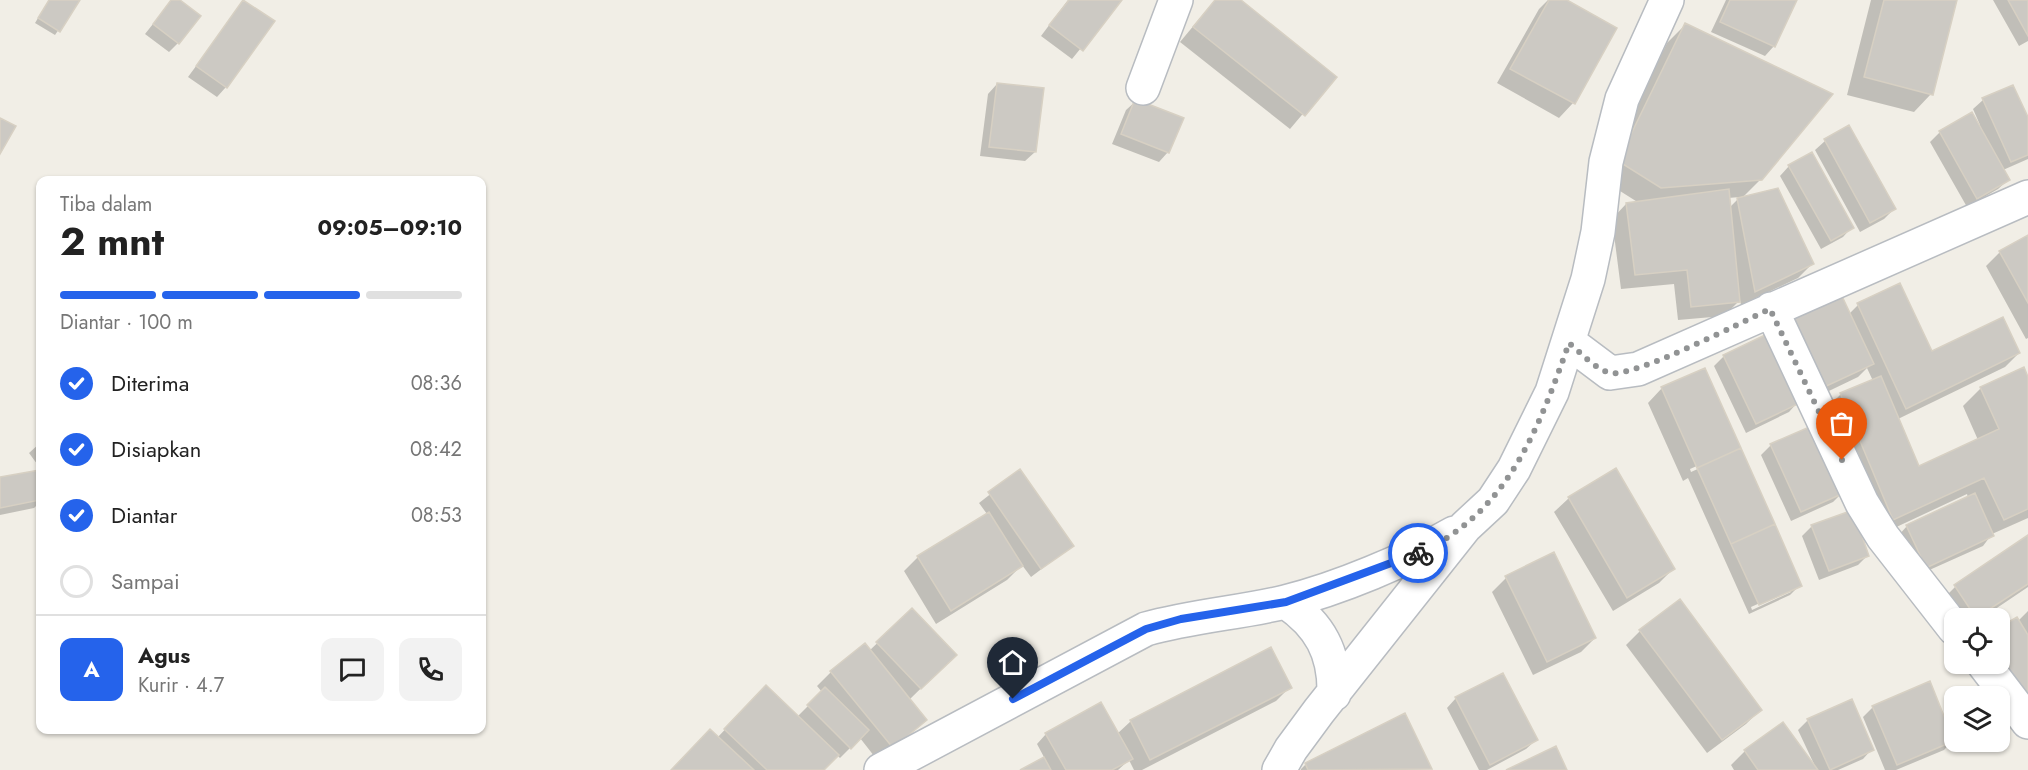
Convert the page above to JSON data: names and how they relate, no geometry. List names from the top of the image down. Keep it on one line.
{"page":{"heading":["2 mnt","Tiba dalam","09:05–09:10"],"panel":["Agus","Kurir · 4.7"],"bar":"Diantar · 100 m","list":[["Diterima","08:36"],["Disiapkan","08:42"],["Diantar","08:53"],"Sampai"],"round":"A"}}
